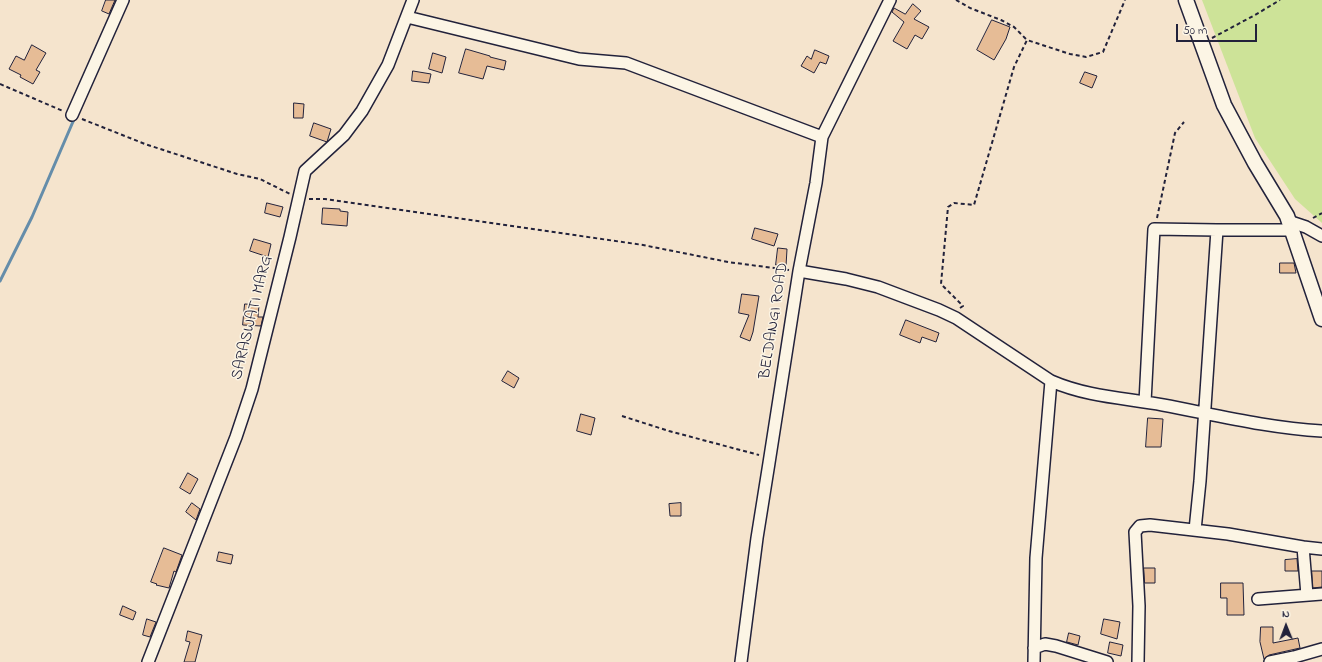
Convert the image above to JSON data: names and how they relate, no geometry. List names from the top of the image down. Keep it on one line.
{"streets":{"street":["SARASWATI MARG","BELDANGI ROAD"]},"scale_bar":"50 m","north":"top"}
